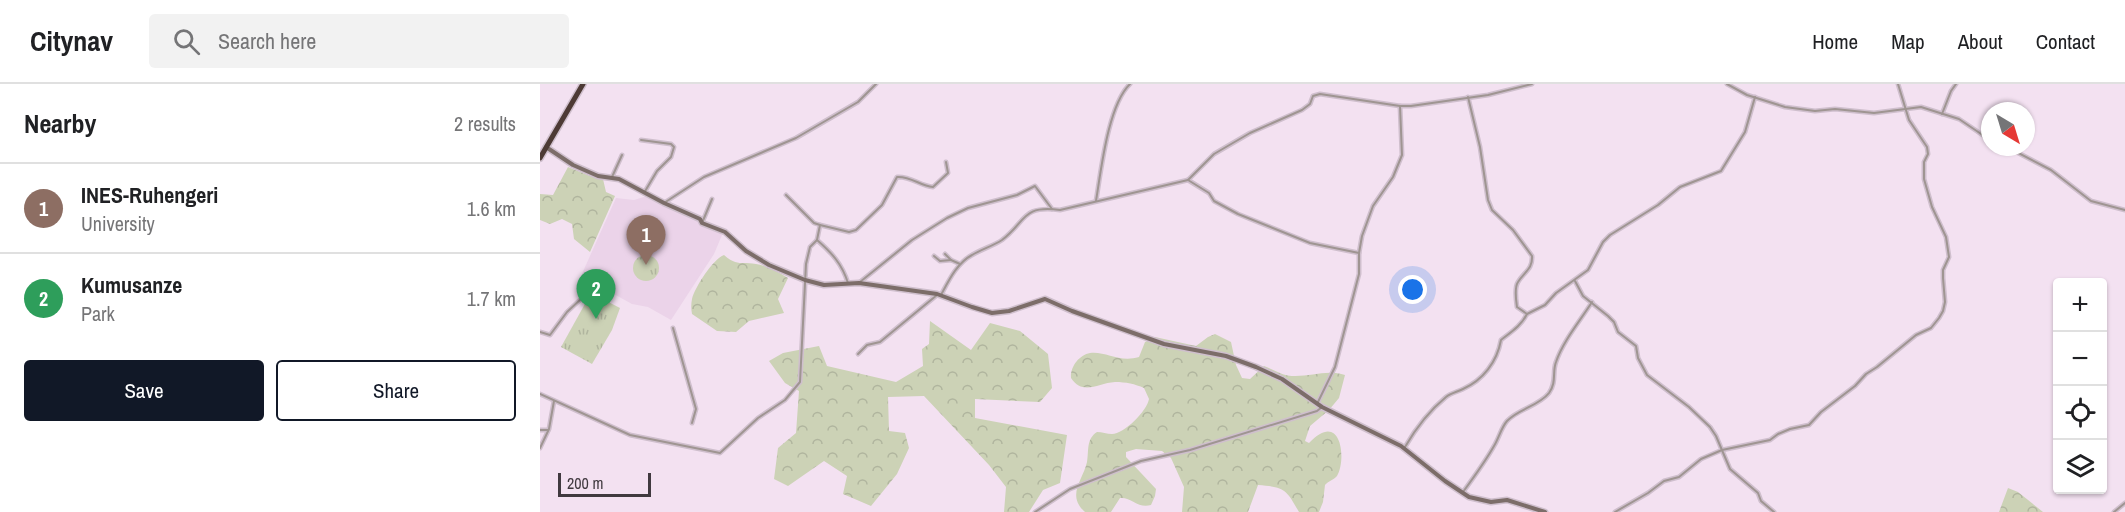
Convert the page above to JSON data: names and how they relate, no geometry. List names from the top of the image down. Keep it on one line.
{"scale_bar":"200 m","north":"bottom right","page":{"header":"Citynav","search":"Search here","nav":["Home","Map","About","Contact"],"heading":["Nearby","2 results"],"list":[{"mark":"1","name":"INES-Ruhengeri","note":"University","value":"1.6 km"},{"mark":"2","name":"Kumusanze","note":"Park","value":"1.7 km"}],"pins":["1","2"],"map_buttons":["+","−"],"buttons":["Save","Share"],"scale":"200 m"}}
